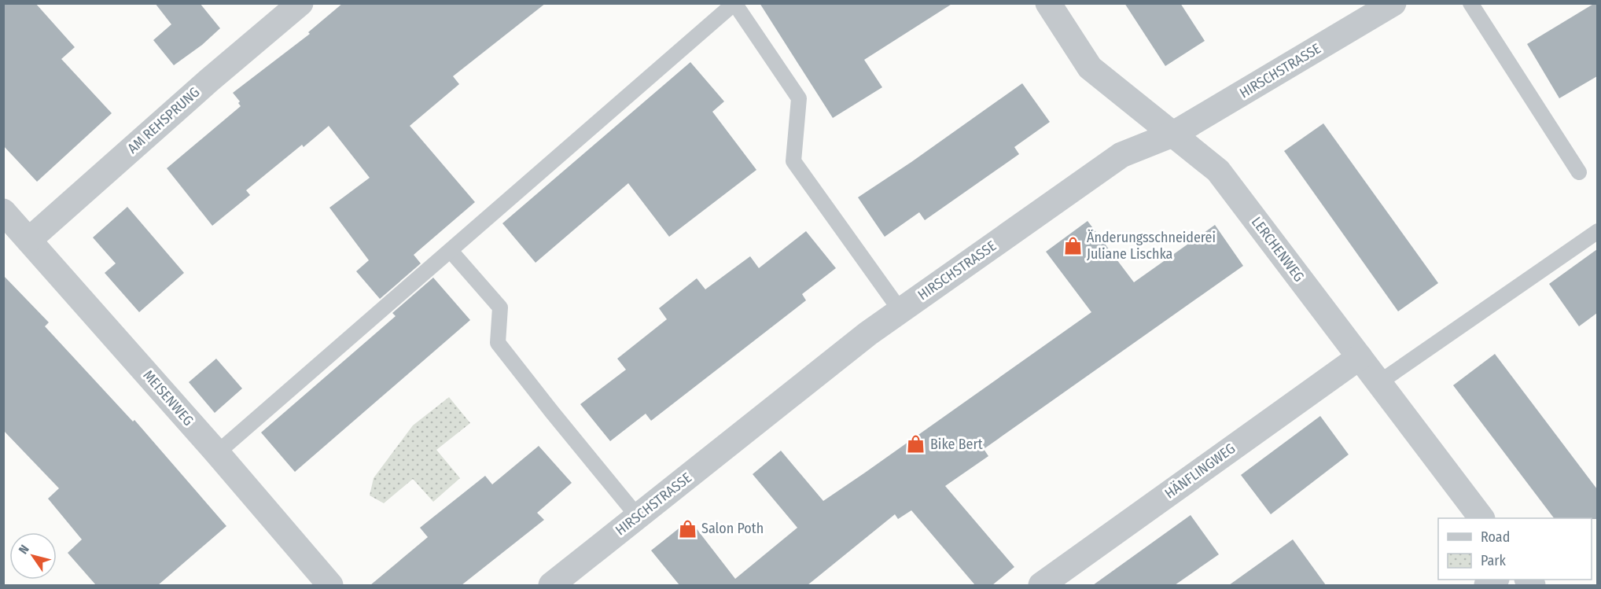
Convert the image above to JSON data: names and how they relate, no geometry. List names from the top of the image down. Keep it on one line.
{"streets":{"street":["HIRSCHSTRASSE","AM REHSPRUNG","LERCHENWEG","MEISENWEG","HÄNFLINGWEG"]},"crossings":[["HIRSCHSTRASSE","LERCHENWEG"],["AM REHSPRUNG","MEISENWEG"],["LERCHENWEG","HÄNFLINGWEG"]],"places":{"shop":["Änderungsschneiderei Juliane Lischka","Bike Bert","Salon Poth"]},"legend":["Road","Park"],"north":"top left"}
